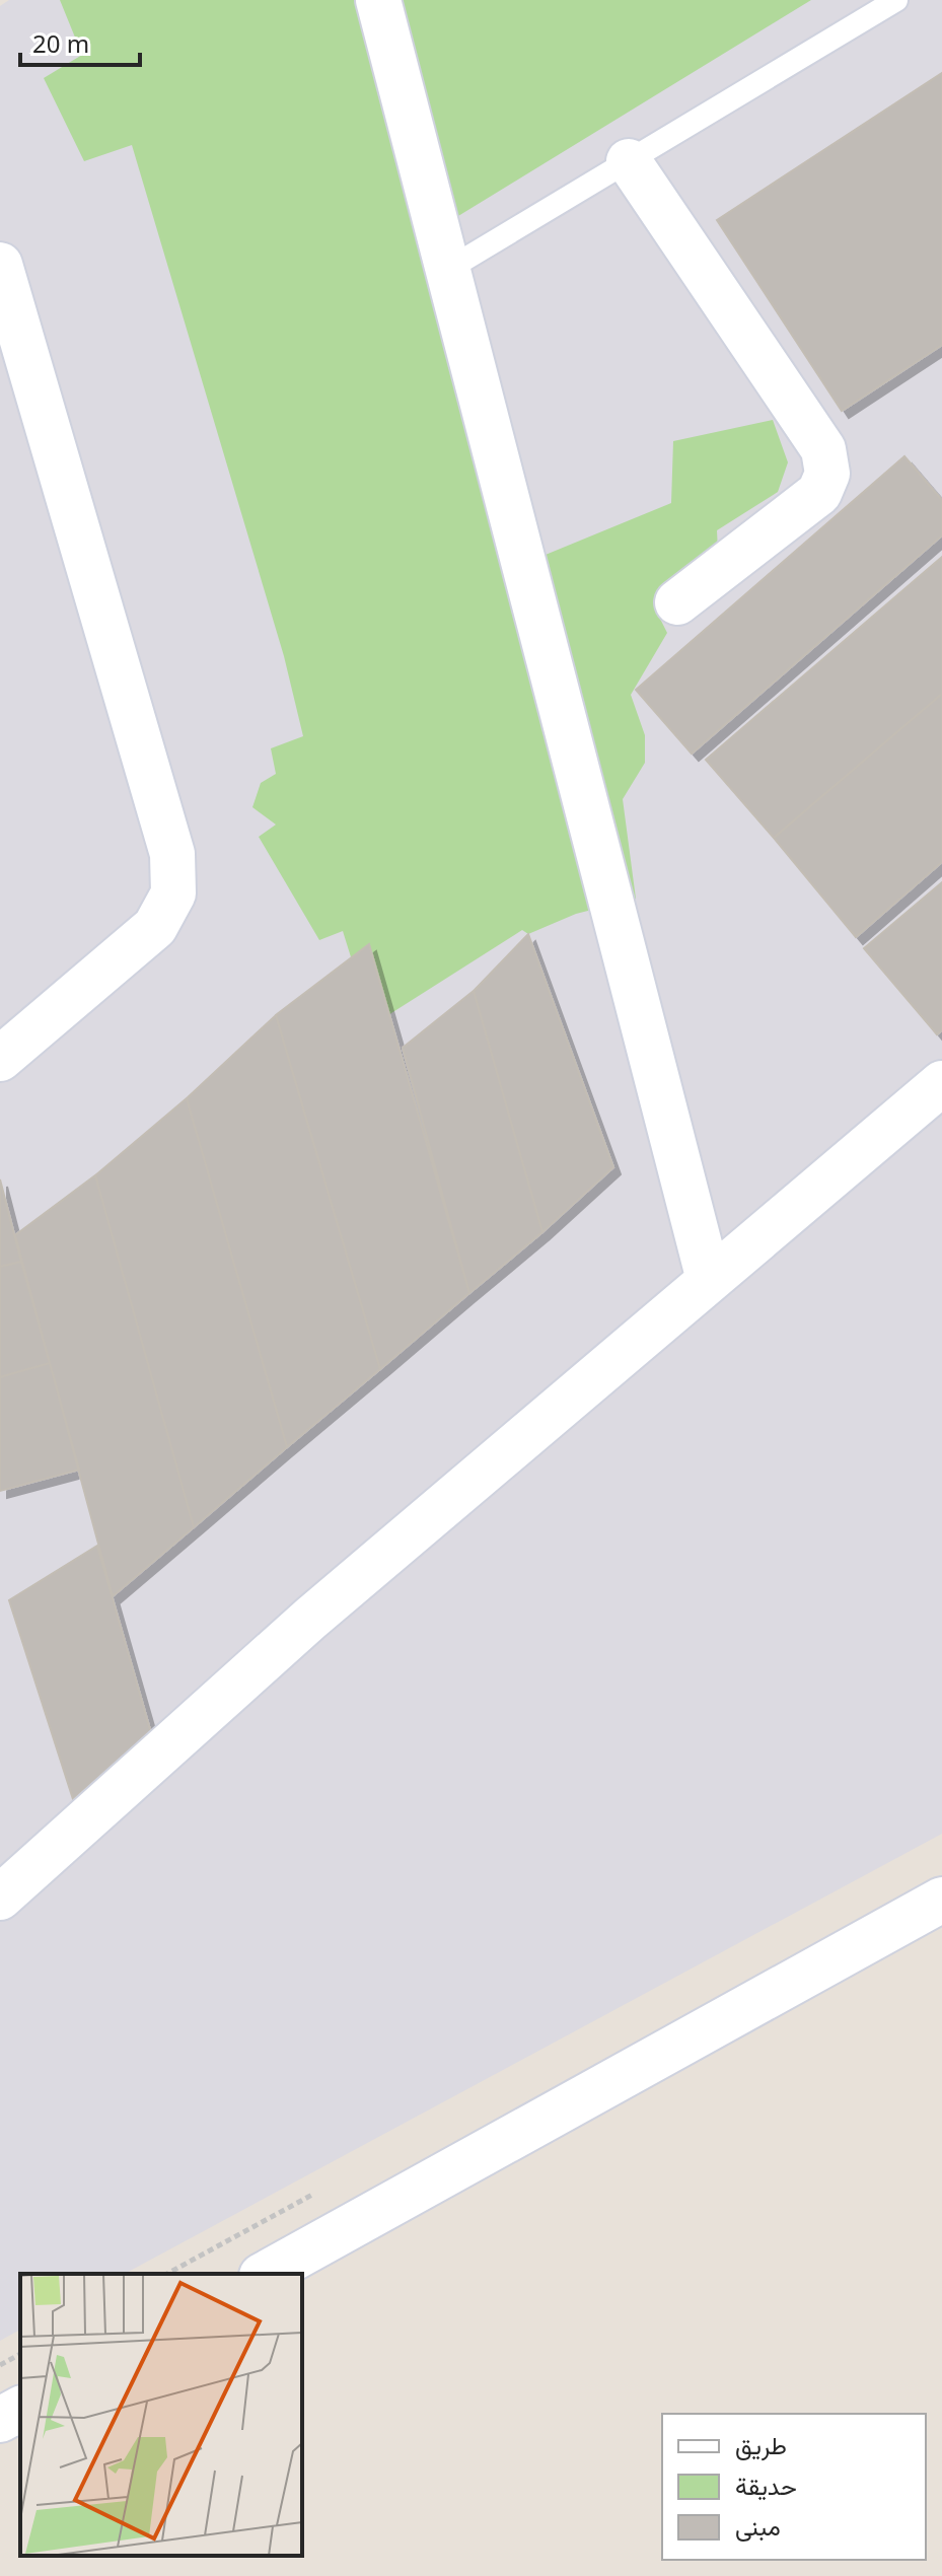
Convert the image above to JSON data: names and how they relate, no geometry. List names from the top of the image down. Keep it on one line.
{"legend":["طريق","حديقة","مبنى"],"scale_bar":"20 m"}
